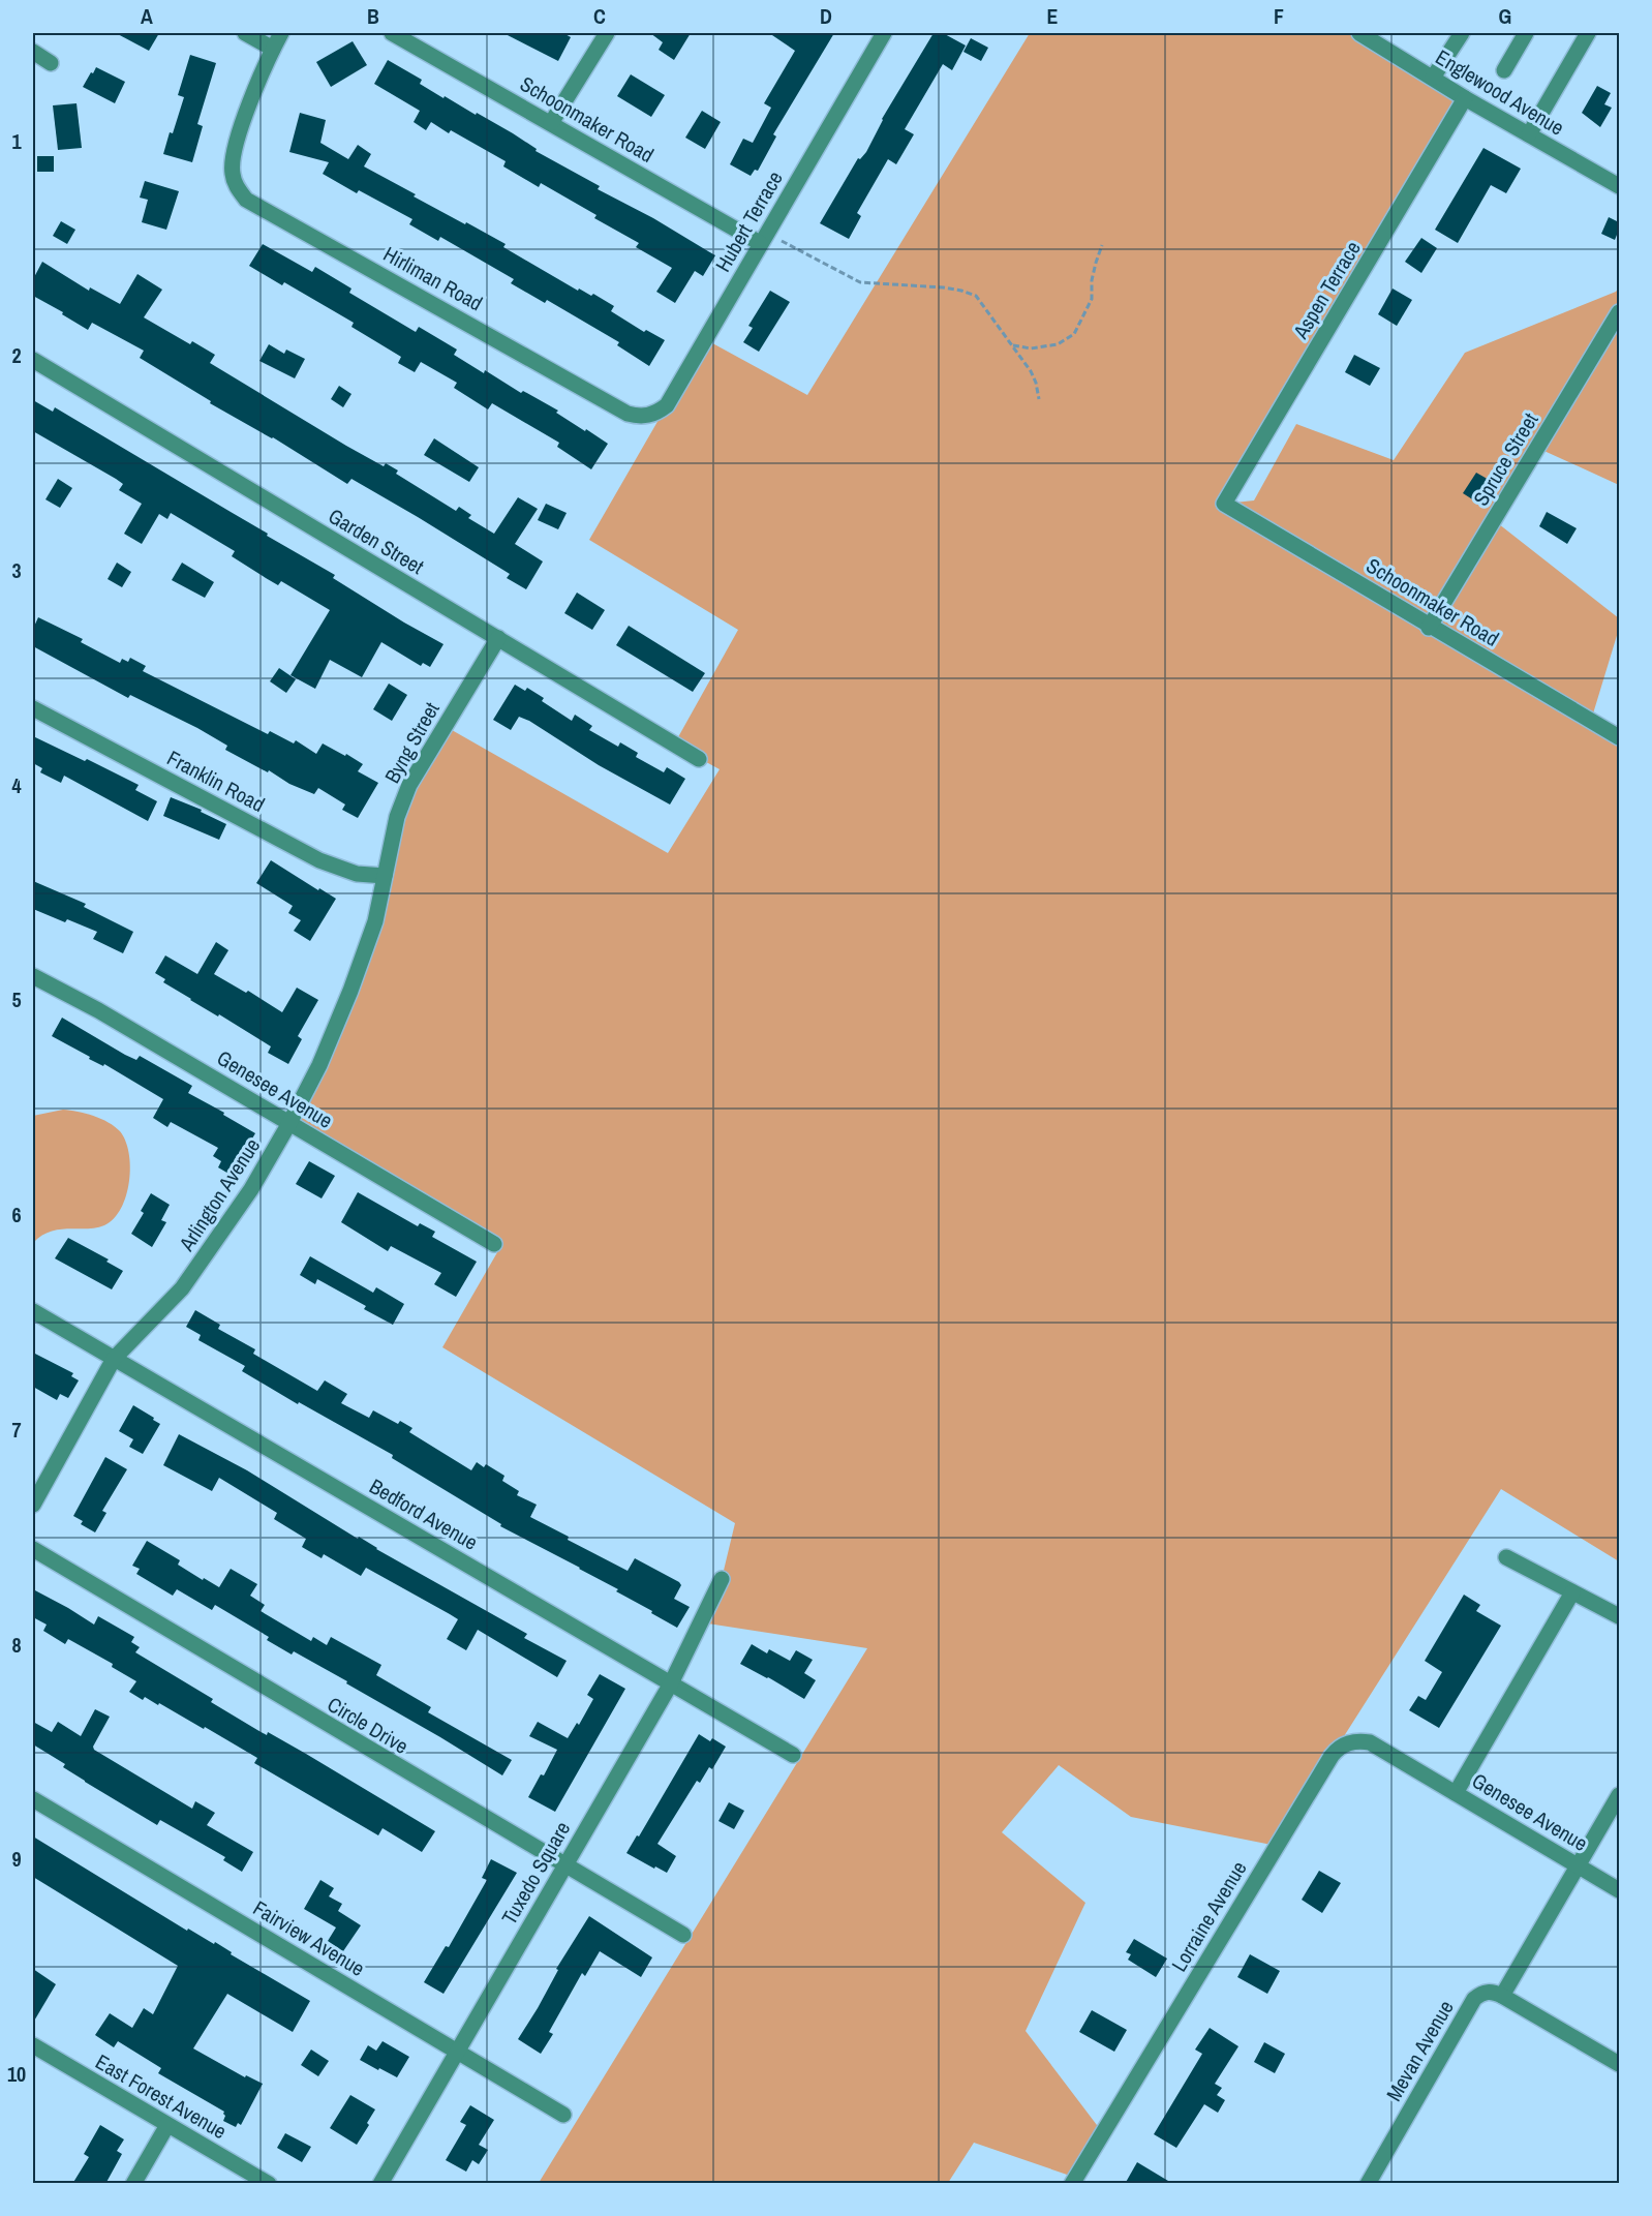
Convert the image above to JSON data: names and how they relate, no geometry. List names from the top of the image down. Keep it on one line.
{"streets":{"street":["Englewood Avenue","Schoonmaker Road","Hubert Terrace","Hirliman Road","Aspen Terrace","Spruce Street","Garden Street","Byng Street","Franklin Road","Genesee Avenue","Arlington Avenue","Bedford Avenue","Circle Drive","Tuxedo Square","Lorraine Avenue","Fairview Avenue","Mevan Avenue","East Forest Avenue"]},"crossings":[["Englewood Avenue","Aspen Terrace"],["Schoonmaker Road","Hubert Terrace"],["Schoonmaker Road","Aspen Terrace"],["Schoonmaker Road","Spruce Street"],["Hubert Terrace","Hirliman Road"],["Garden Street","Byng Street"],["Byng Street","Franklin Road"],["Byng Street","Arlington Avenue"],["Franklin Road","Arlington Avenue"],["Genesee Avenue","Arlington Avenue"],["Genesee Avenue","Lorraine Avenue"],["Arlington Avenue","Bedford Avenue"],["Bedford Avenue","Tuxedo Square"],["Circle Drive","Tuxedo Square"],["Tuxedo Square","Fairview Avenue"]],"grid":{"columns":["A","B","C","D","E","F","G"],"rows":["1","2","3","4","5","6","7","8","9","10"]}}
